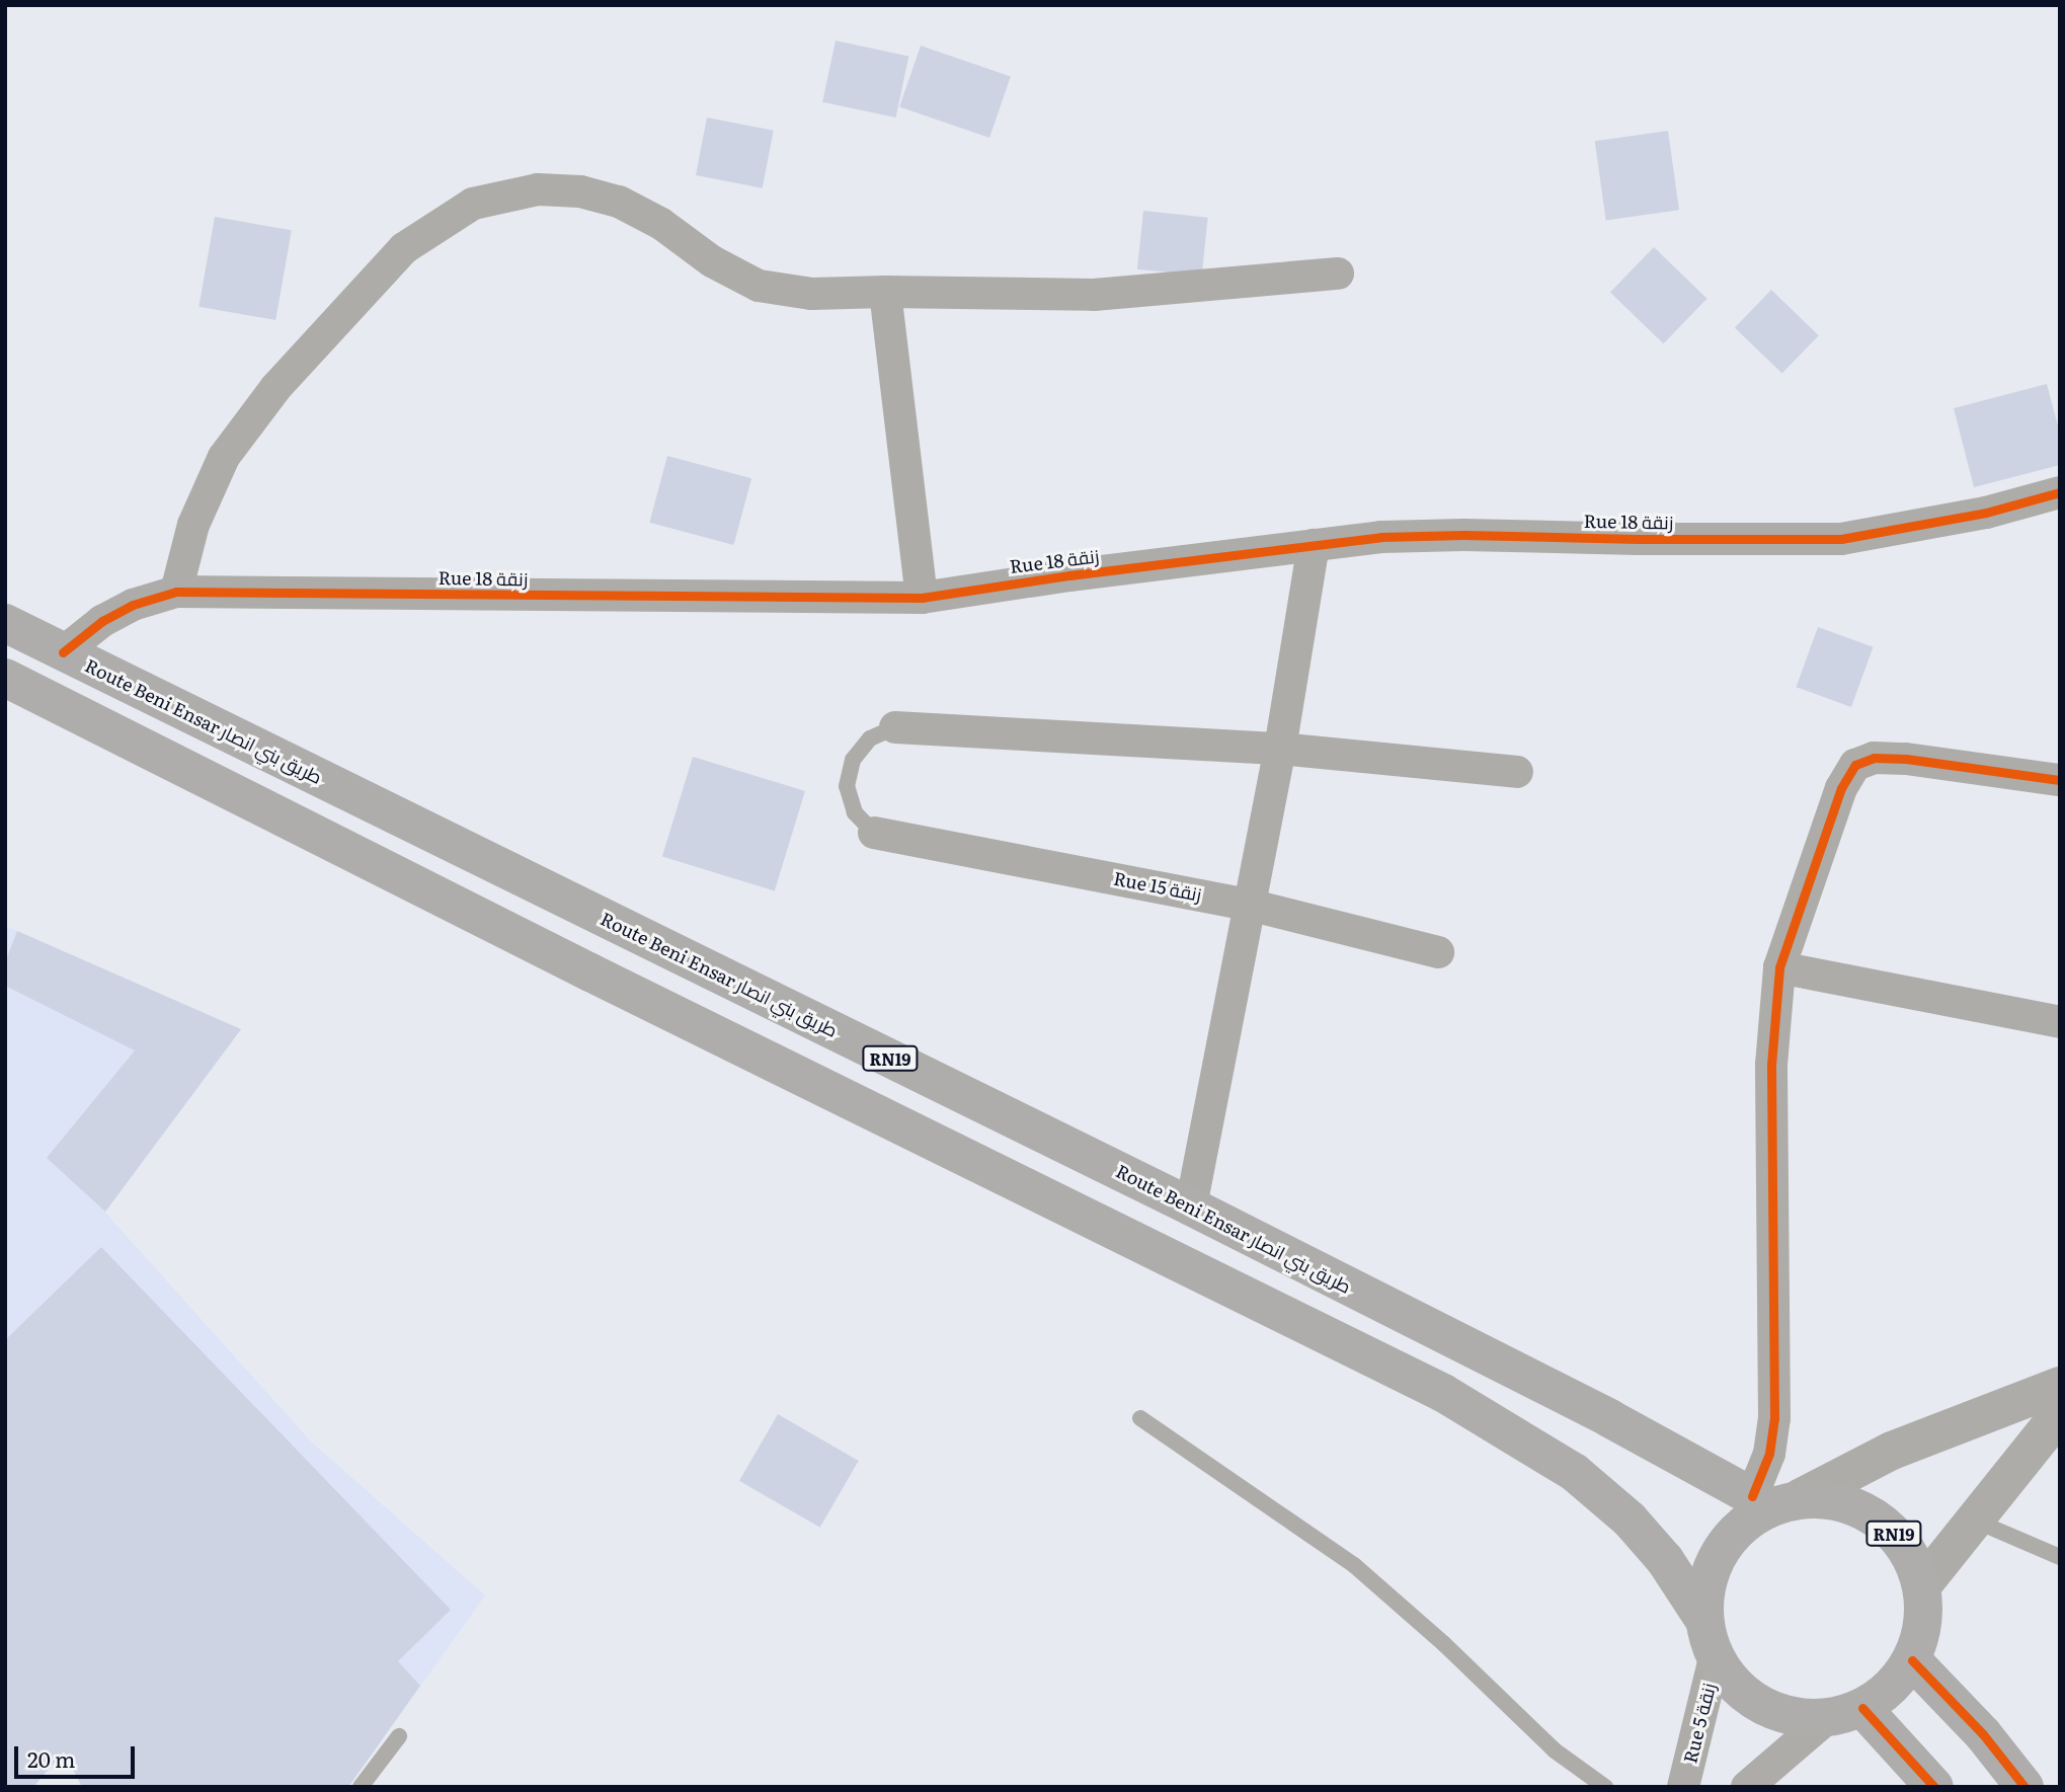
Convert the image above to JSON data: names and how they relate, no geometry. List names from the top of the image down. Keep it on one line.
{"streets":{"highway":["Route Beni Ensar طريق بني انصار","RN19"],"street":["Rue 18 زنقة","Rue 15 زنقة","Rue 5 زنقة"]},"crossings":[["Rue 18 زنقة","Route Beni Ensar طريق بني انصار"],["Route Beni Ensar طريق بني انصار","RN19"],["Route Beni Ensar طريق بني انصار","Rue 5 زنقة"],["RN19","Rue 5 زنقة"]],"scale_bar":"20 m"}
